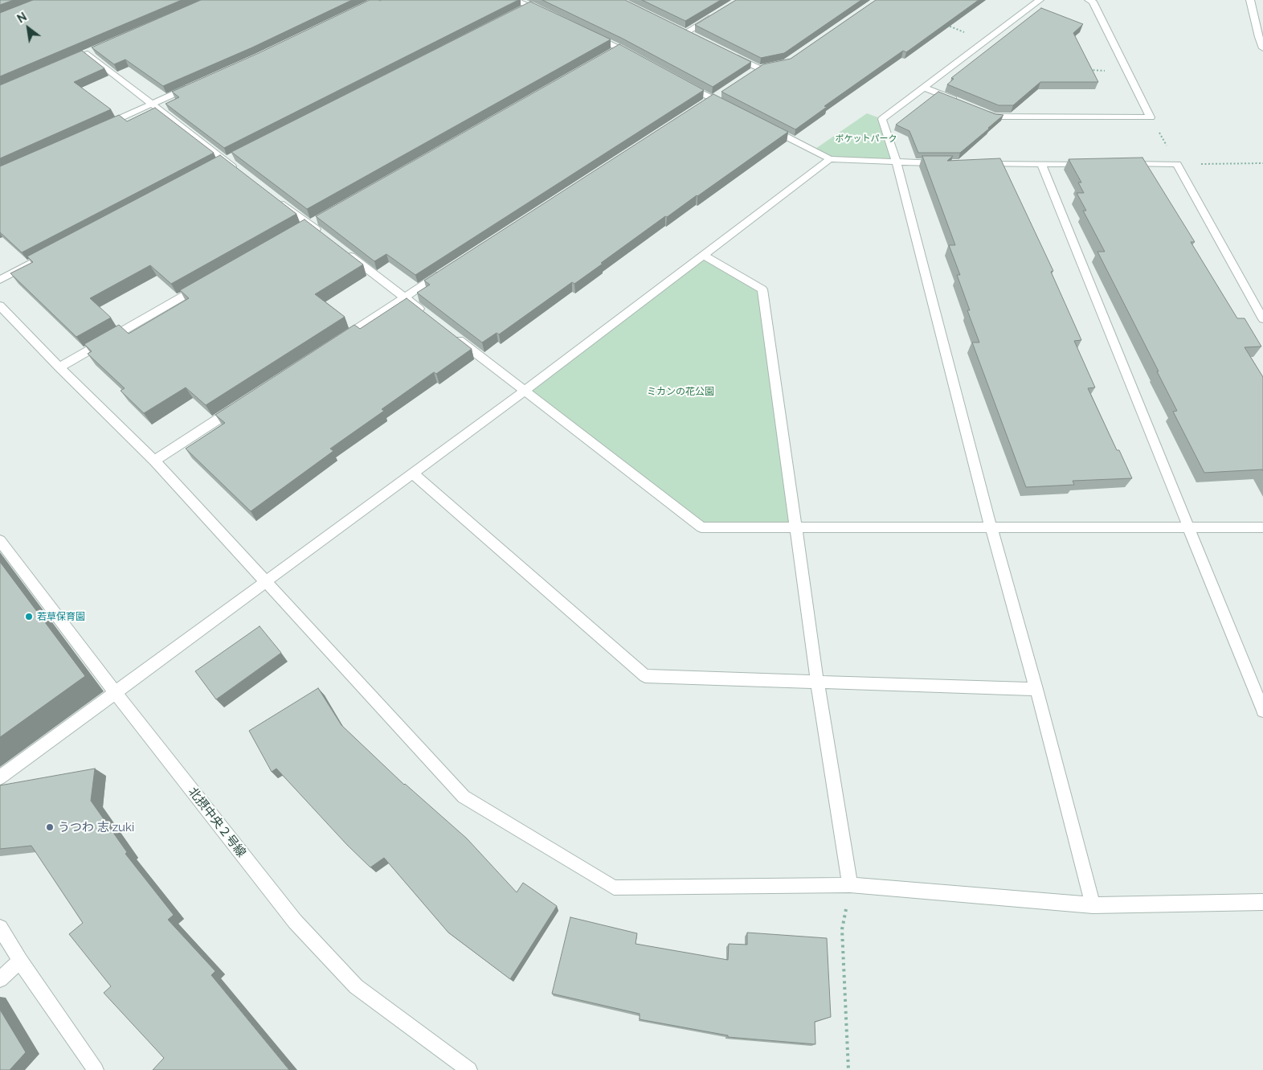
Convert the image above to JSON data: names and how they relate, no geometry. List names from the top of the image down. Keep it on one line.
{"streets":{"street":["北摂中央２号線"]},"parks":["ポケットパーク","ミカンの花公園"],"places":["若草保育園","うつわ 志 zuki"],"north":"top left"}
